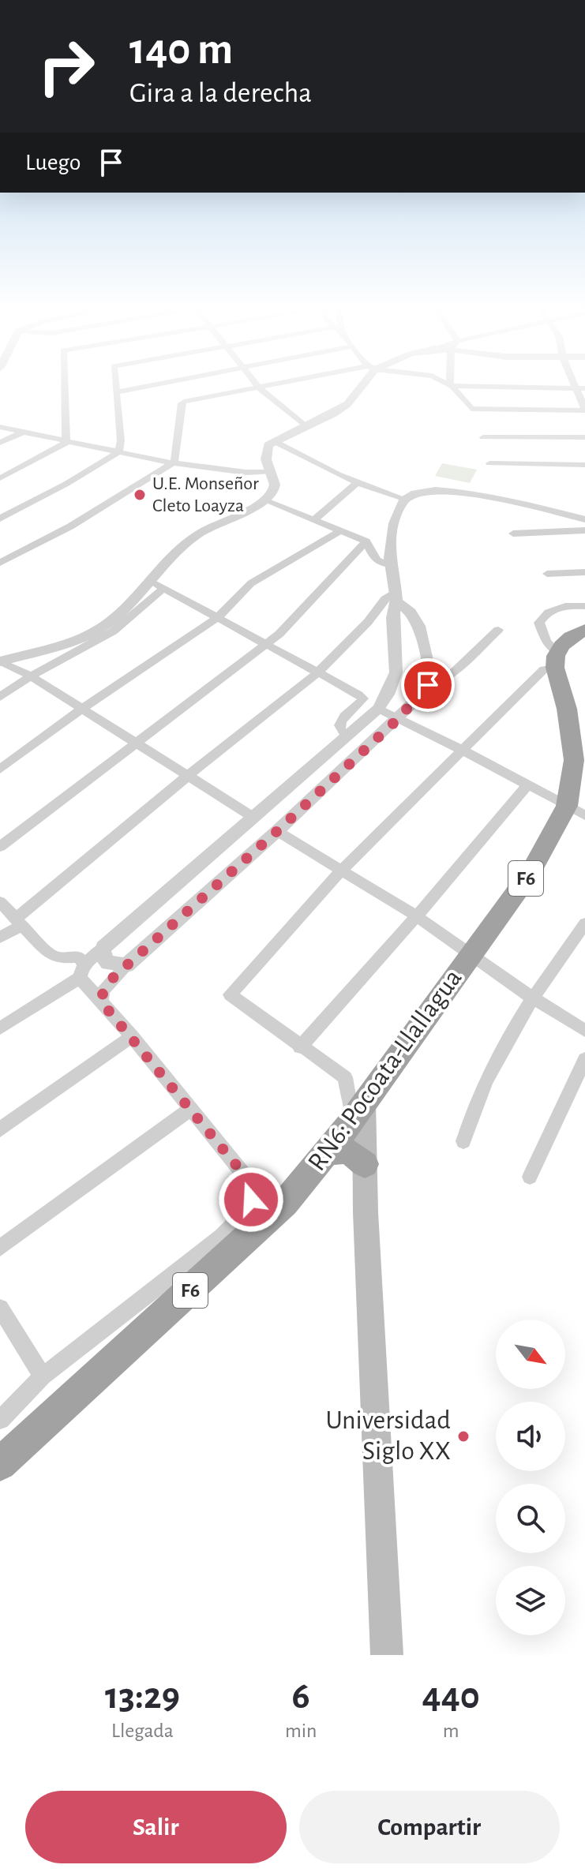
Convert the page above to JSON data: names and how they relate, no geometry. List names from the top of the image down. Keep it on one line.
{"streets":{"highway":["F6","RN6: Pocoata-Llallagua"]},"places":["U.E. Monseñor Cleto Loayza","Universidad Siglo XX"],"north":"bottom right","page":{"turn":["140 m","Gira a la derecha"],"then":"Luego","eta":["13:29","Llegada","6","min","440","m"],"buttons":["Salir","Compartir"]}}
